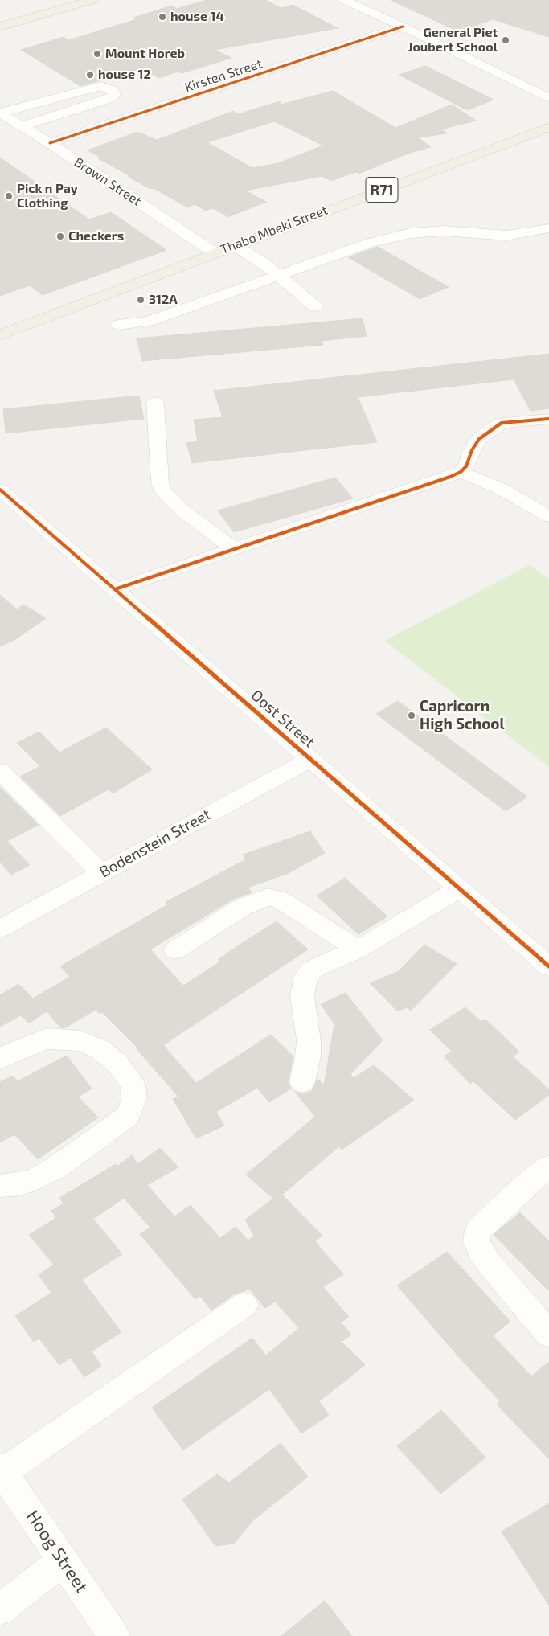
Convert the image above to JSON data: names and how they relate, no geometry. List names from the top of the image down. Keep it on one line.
{"streets":{"main road":["R71","Thabo Mbeki Street"],"street":["Kirsten Street","Brown Street","Oost Street","Bodenstein Street","Hoog Street"]},"crossings":[["Kirsten Street","Brown Street"],["Brown Street","Thabo Mbeki Street"],["Oost Street","Bodenstein Street"]],"places":["house 14","General Piet Joubert School","Mount Horeb","house 12","Pick n Pay Clothing","Checkers","312A","Capricorn High School"]}
